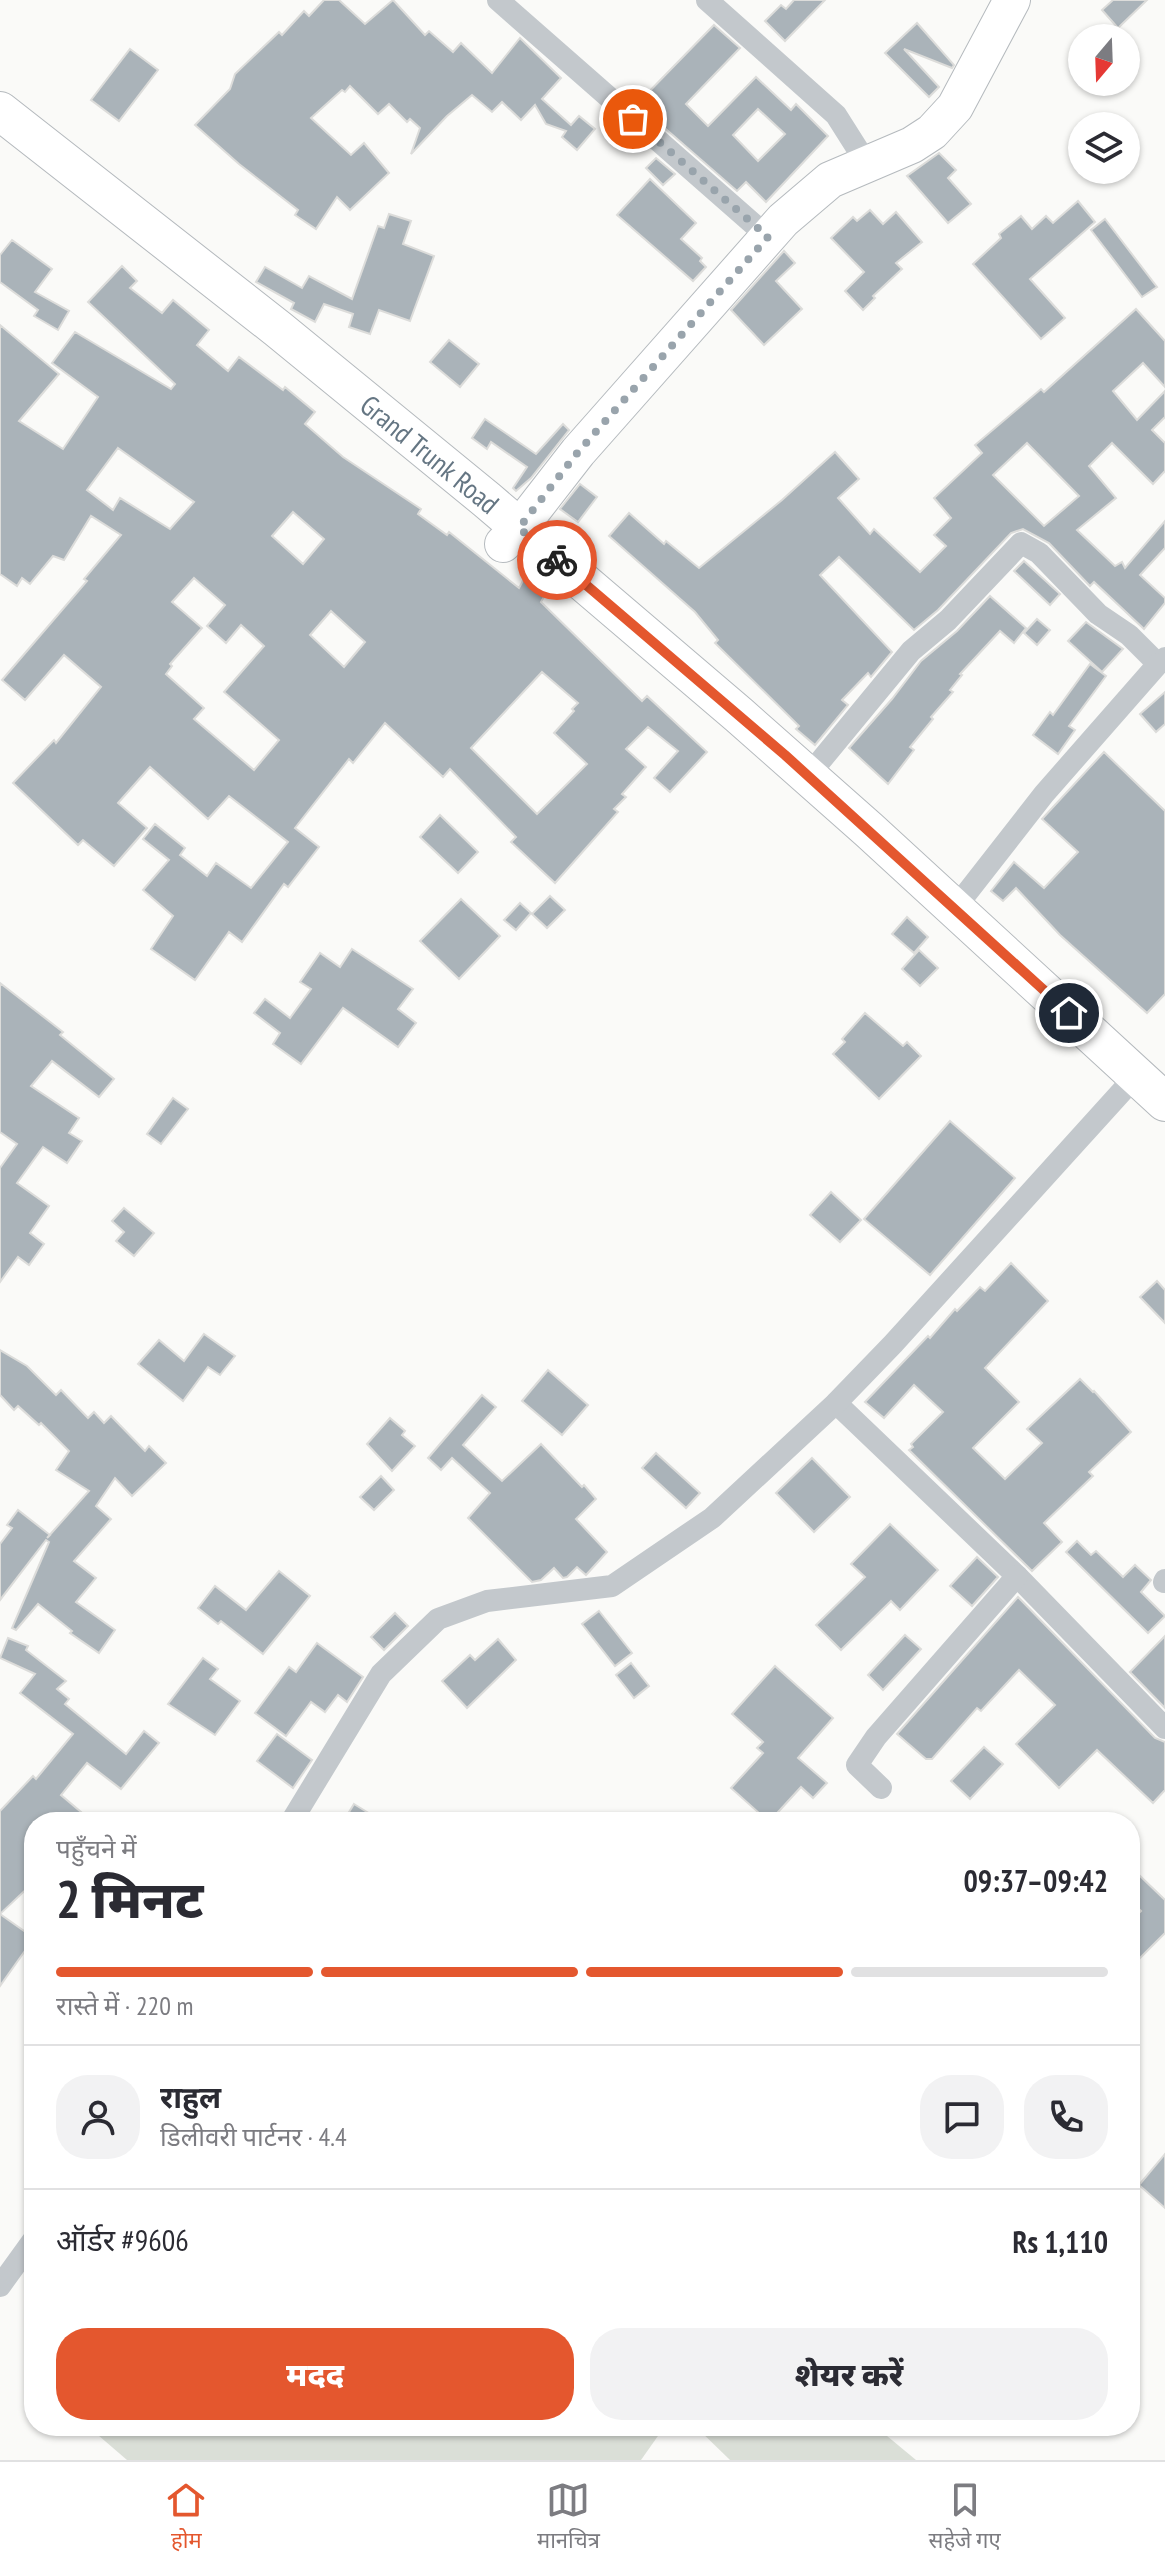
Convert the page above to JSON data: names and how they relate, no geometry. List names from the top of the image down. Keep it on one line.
{"streets":{"highway":["Grand Trunk Road"]},"north":"bottom","page":{"heading":["2 मिनट","पहुँचने में","09:37–09:42"],"panel":["राहुल","डिलीवरी पार्टनर · 4.4","ऑर्डर #9606","Rs 1,110"],"bar":"रास्ते में · 220 m","buttons":["मदद","शेयर करें"],"tabs":["होम","मानचित्र","सहेजे गए"]}}
